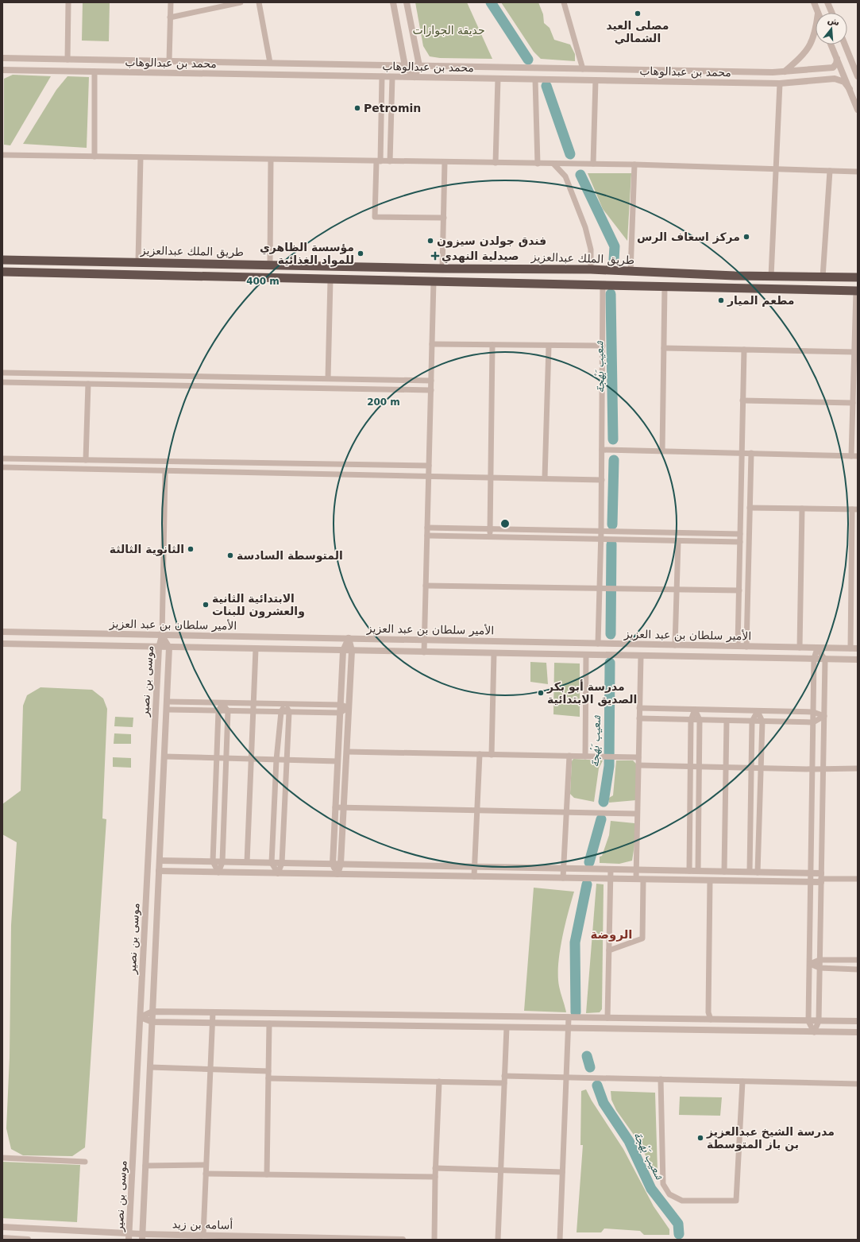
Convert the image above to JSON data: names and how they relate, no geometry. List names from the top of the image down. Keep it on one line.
{"streets":{"highway":["طريق الملك عبدالعزيز"],"street":["محمد بن عبدالوهاب","الأمير سلطان بن عبد العزيز","موسى بن نصير","أسامه بن زيد"]},"crossings":[["الأمير سلطان بن عبد العزيز","موسى بن نصير"],["موسى بن نصير","أسامه بن زيد"]],"districts":["الروضة"],"water":["شعيب بَهْجة"],"parks":["حديقة الجوازات"],"places":{"other":["مصلى العيد الشمالي","Petromin","مركز اسعاف الرس","فندق جولدن سيزون","مؤسسة الظاهري للمواد الغذائية","مطعم الميار","الثانوية الثالثة","المتوسطة السادسة","الابتدائية الثانية والعشرون للبنات","مدرسة أبو بكر الصديق الابتدائية","مدرسة الشيخ عبدالعزيز بن باز المتوسطة"],"health":["صيدلية النهدي"]},"north":"top","rings":["400 m","200 m"]}
